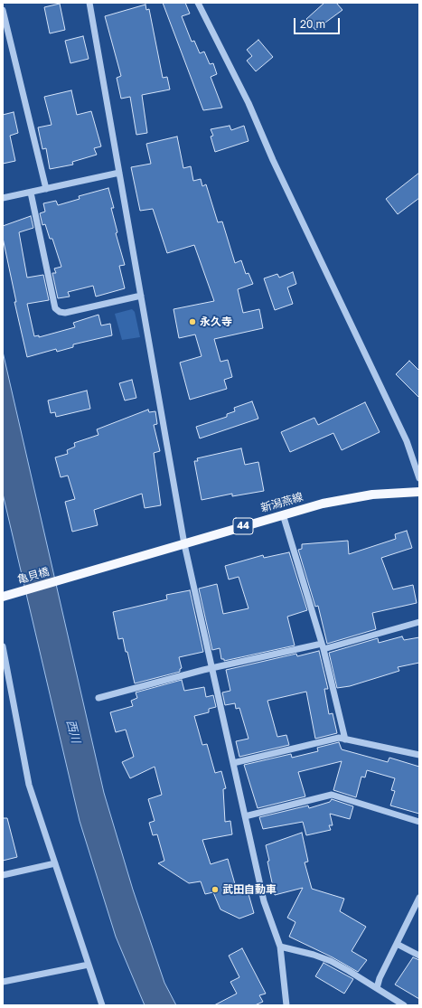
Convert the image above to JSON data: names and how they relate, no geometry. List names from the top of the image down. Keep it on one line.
{"streets":{"main road":["新潟燕線","44","亀貝橋"]},"crossings":[["新潟燕線","亀貝橋"]],"water":["西川"],"places":["永久寺","武田自動車"],"scale_bar":"20 m"}
